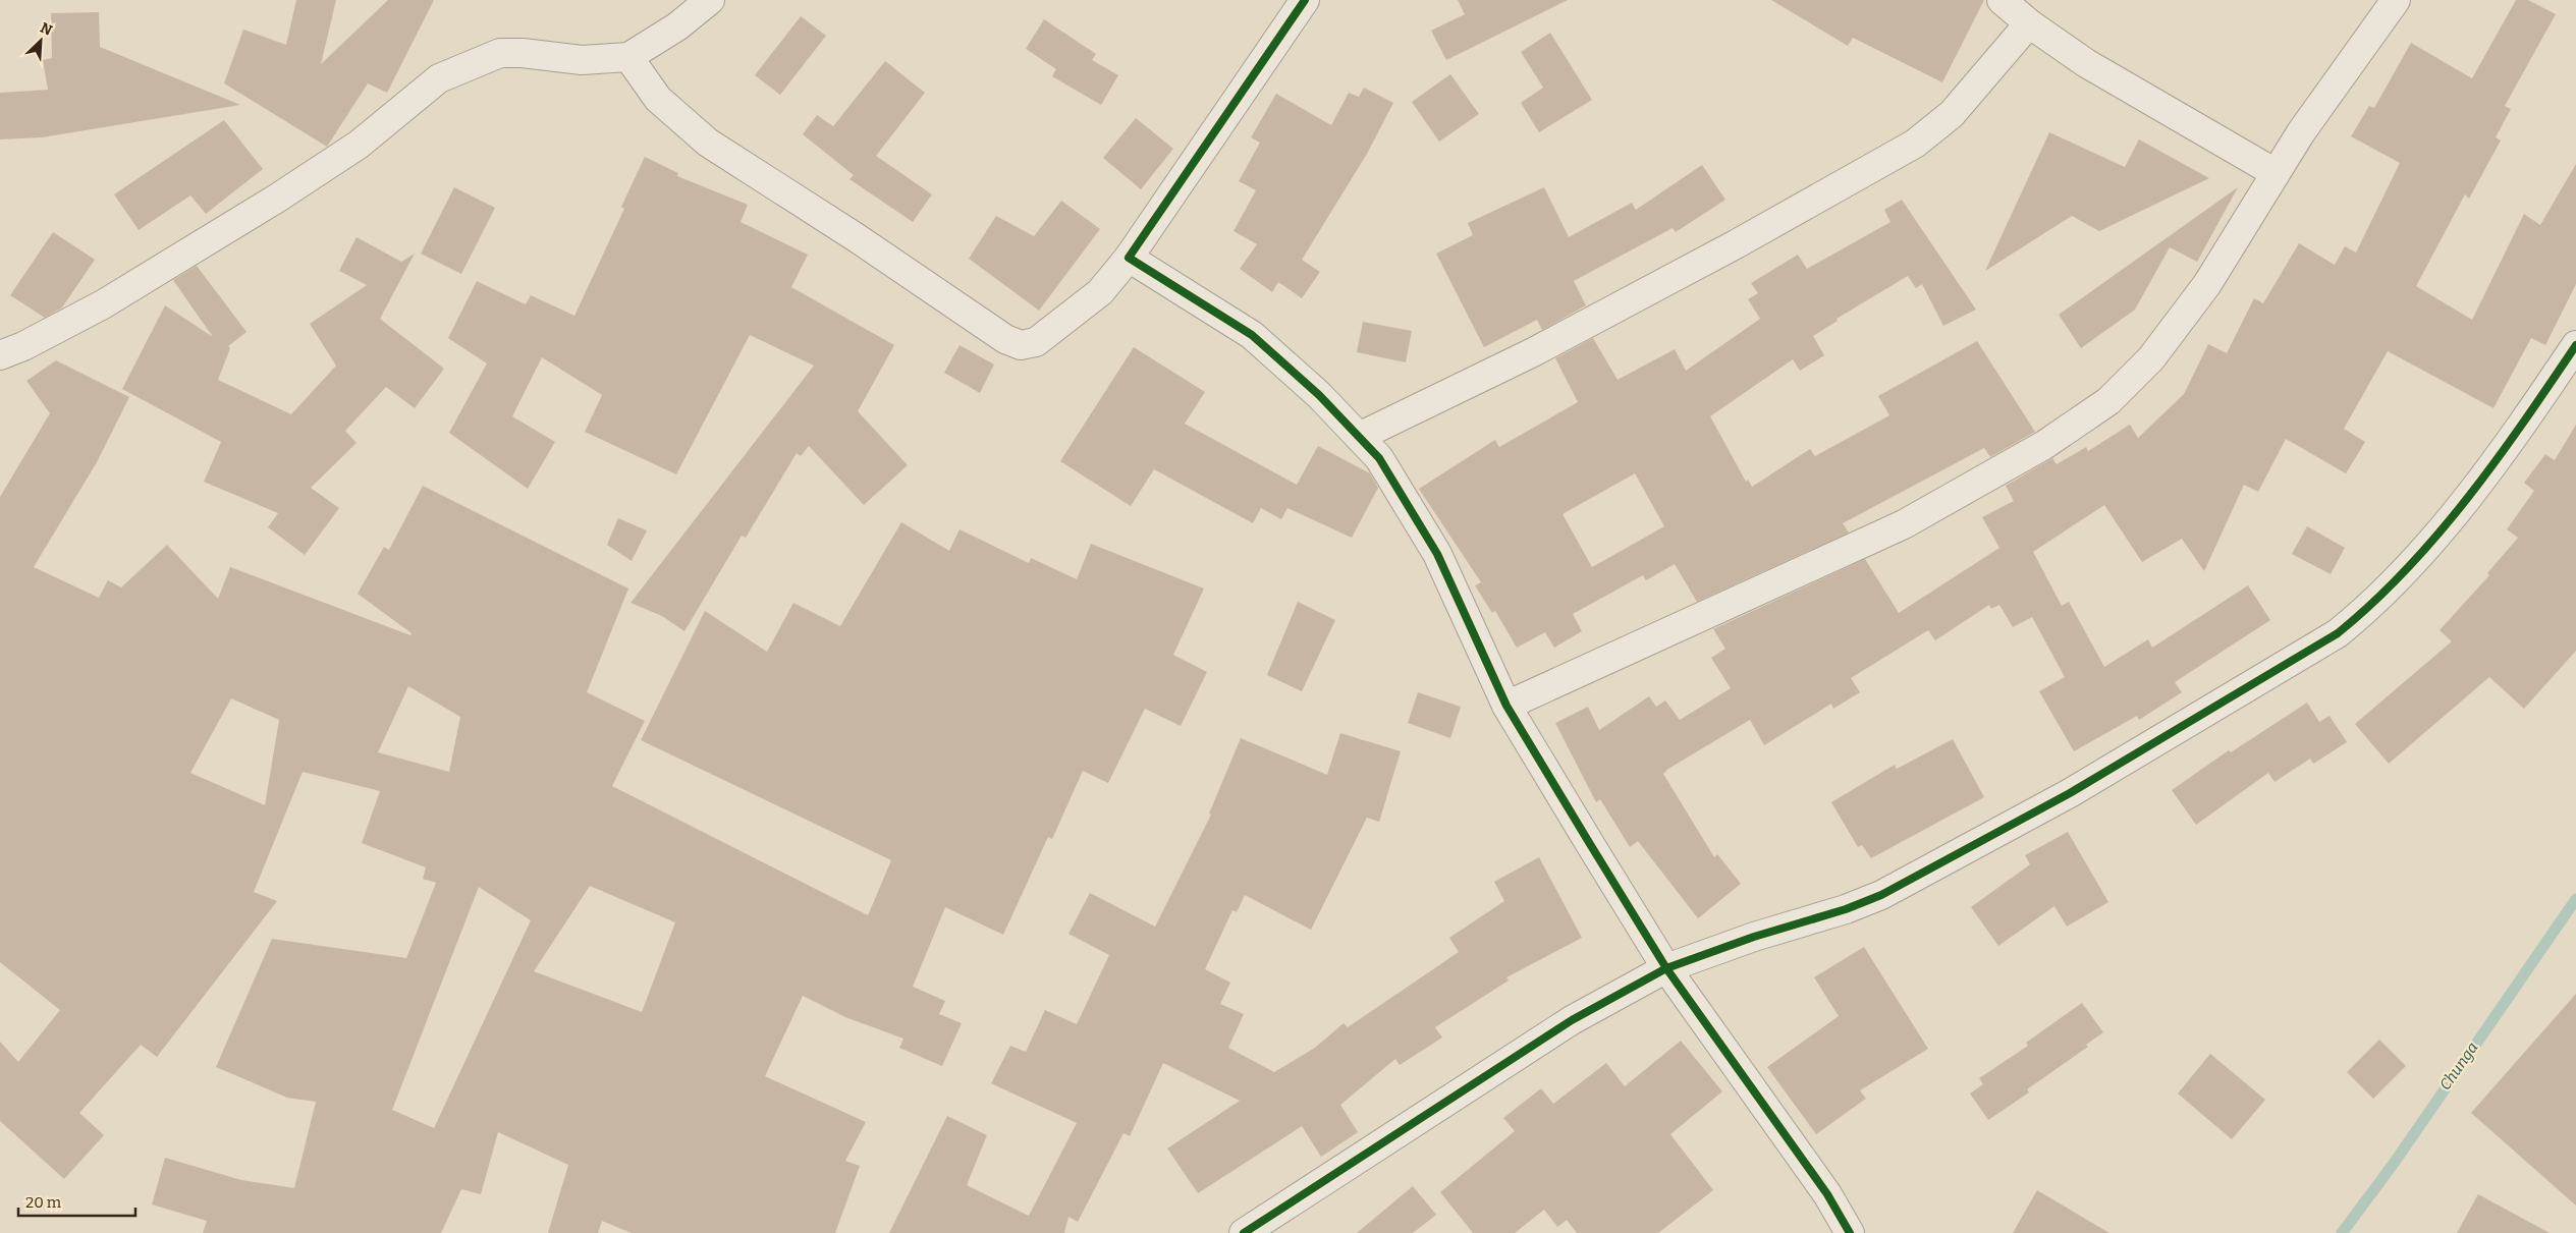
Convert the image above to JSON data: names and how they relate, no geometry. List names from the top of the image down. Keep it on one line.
{"water":["Chunga"],"scale_bar":"20 m","north":"top right"}
